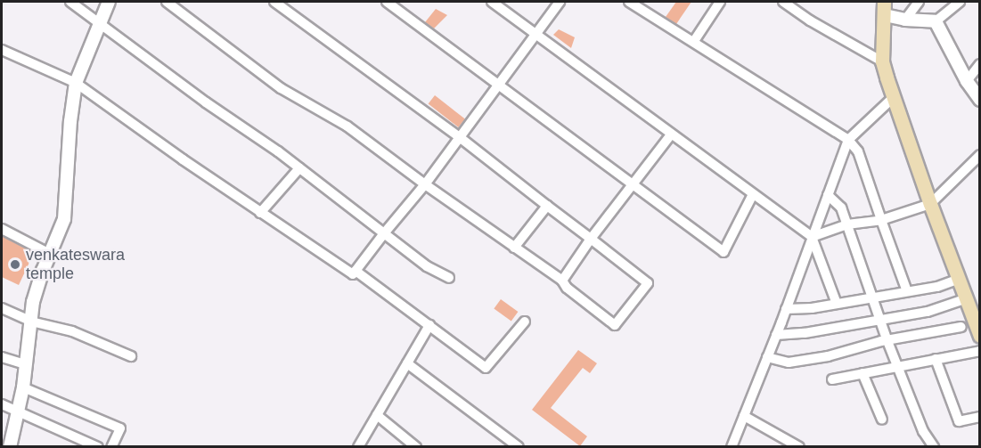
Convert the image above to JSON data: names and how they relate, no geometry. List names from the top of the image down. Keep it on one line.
{"places":["venkateswara temple"]}
